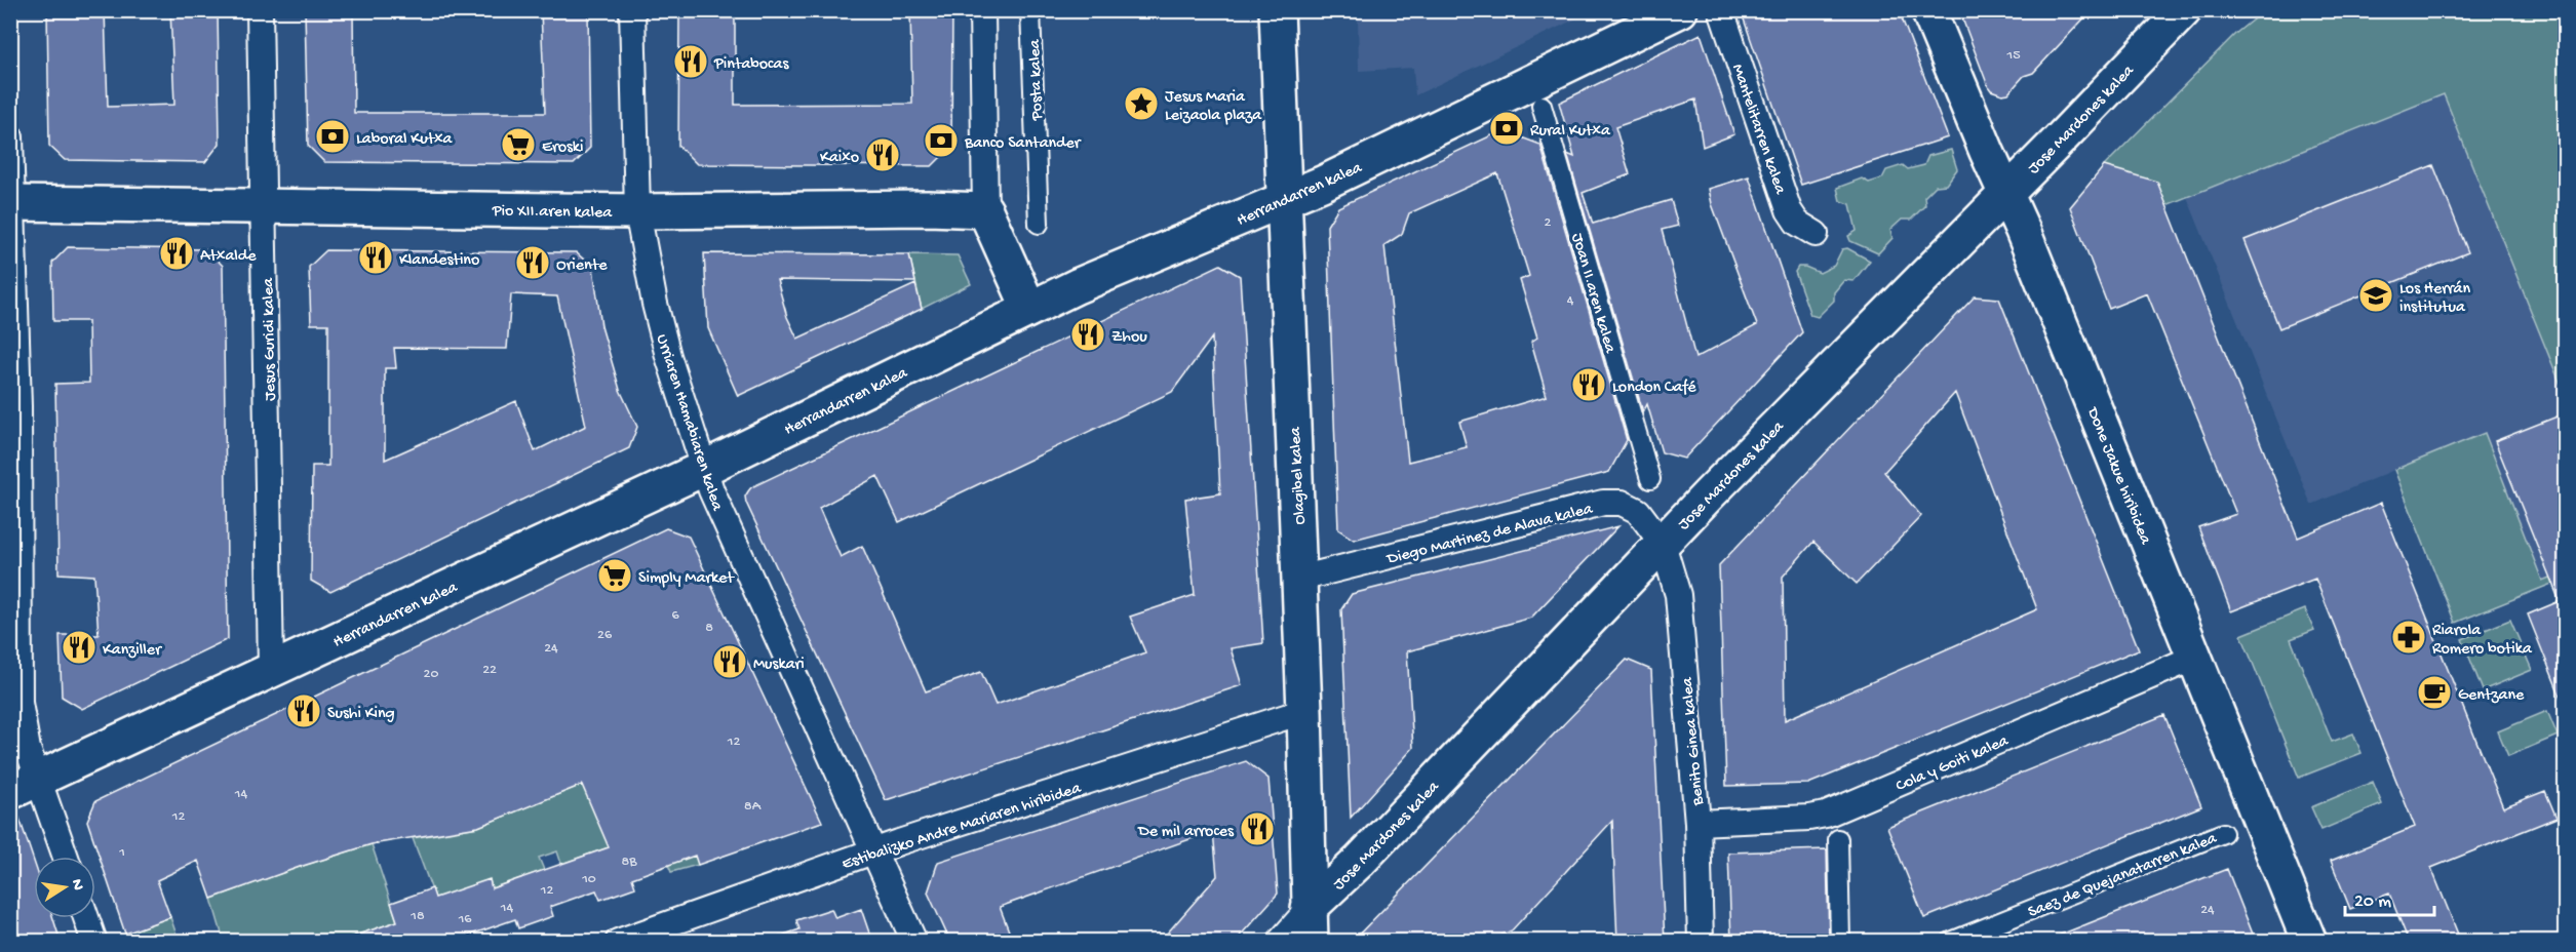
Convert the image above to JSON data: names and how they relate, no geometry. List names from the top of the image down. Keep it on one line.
{"streets":{"main road":["Jose Mardones kalea","Herrandarren kalea","Pio XII.aren kalea","Done Jakue hiribidea","Olagibel kalea"],"street":["Posta kalea","Mantelitarren kalea","Joan II.aren kalea","Jesus Guridi kalea","Urriaren Hamabiaren kalea","Diego Martinez de Alava kalea","Benito Ginea kalea","Cola y Goiti kalea","Estibalizko Andre Mariaren hiribidea","Saez de Quejanatarren kalea"]},"crossings":[["Jose Mardones kalea","Done Jakue hiribidea"],["Jose Mardones kalea","Olagibel kalea"],["Jose Mardones kalea","Diego Martinez de Alava kalea"],["Jose Mardones kalea","Benito Ginea kalea"],["Herrandarren kalea","Jesus Guridi kalea"],["Herrandarren kalea","Urriaren Hamabiaren kalea"],["Herrandarren kalea","Olagibel kalea"],["Pio XII.aren kalea","Jesus Guridi kalea"],["Pio XII.aren kalea","Urriaren Hamabiaren kalea"],["Urriaren Hamabiaren kalea","Estibalizko Andre Mariaren hiribidea"],["Done Jakue hiribidea","Cola y Goiti kalea"],["Olagibel kalea","Diego Martinez de Alava kalea"],["Olagibel kalea","Estibalizko Andre Mariaren hiribidea"],["Diego Martinez de Alava kalea","Benito Ginea kalea"],["Benito Ginea kalea","Cola y Goiti kalea"]],"places":{"restaurant":["Pintabocas","Kaixo","Atxalde","Klandestino","Oriente","Zhou","London Café","Kanziller","Muskari","Sushi King","De mil arroces"],"place":["Jesus Maria Leizaola plaza"],"bank":["Rural Kutxa","Laboral Kutxa","Banco Santander"],"supermarket":["Eroski","Simply Market"],"school or university":["Los Herrán institutua"],"pharmacy":["Riarola Romero botika"],"cafe":["Gentzane"]},"house_numbers":["15","2","4","6","8","26","24","22","20","12","14","8A","12","1","8B","10","12","14","24","18","16"],"scale_bar":"20 m","north":"right"}
